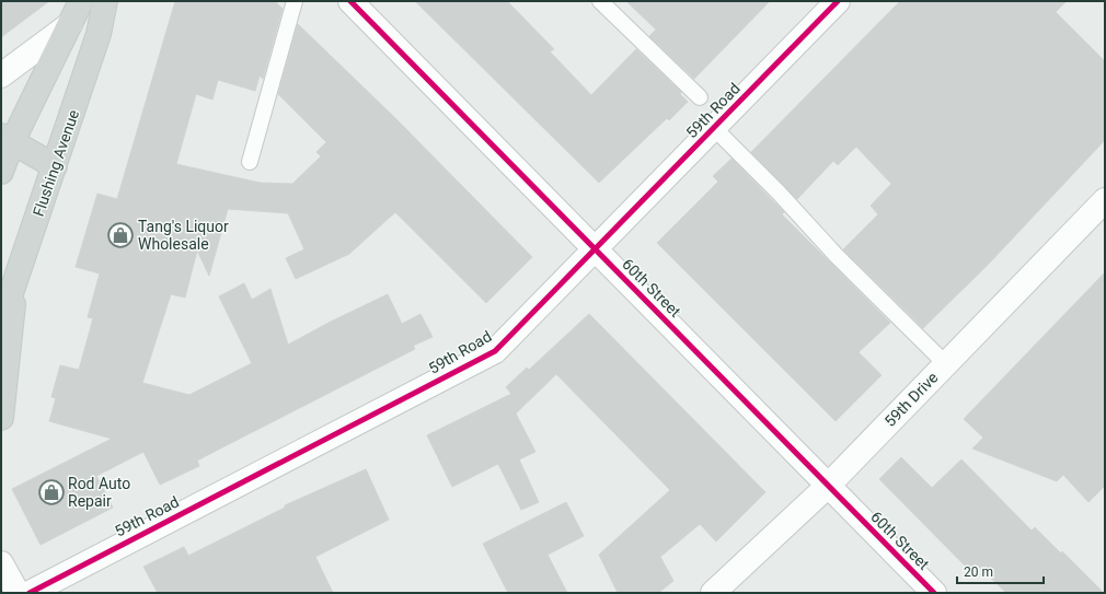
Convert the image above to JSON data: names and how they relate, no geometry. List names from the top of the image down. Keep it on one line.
{"streets":{"main road":["Flushing Avenue"],"street":["59th Road","60th Street","59th Drive"]},"crossings":[["59th Road","60th Street"],["60th Street","59th Drive"]],"places":{"shop":["Tang's Liquor Wholesale","Rod Auto Repair"]},"scale_bar":"20 m"}
